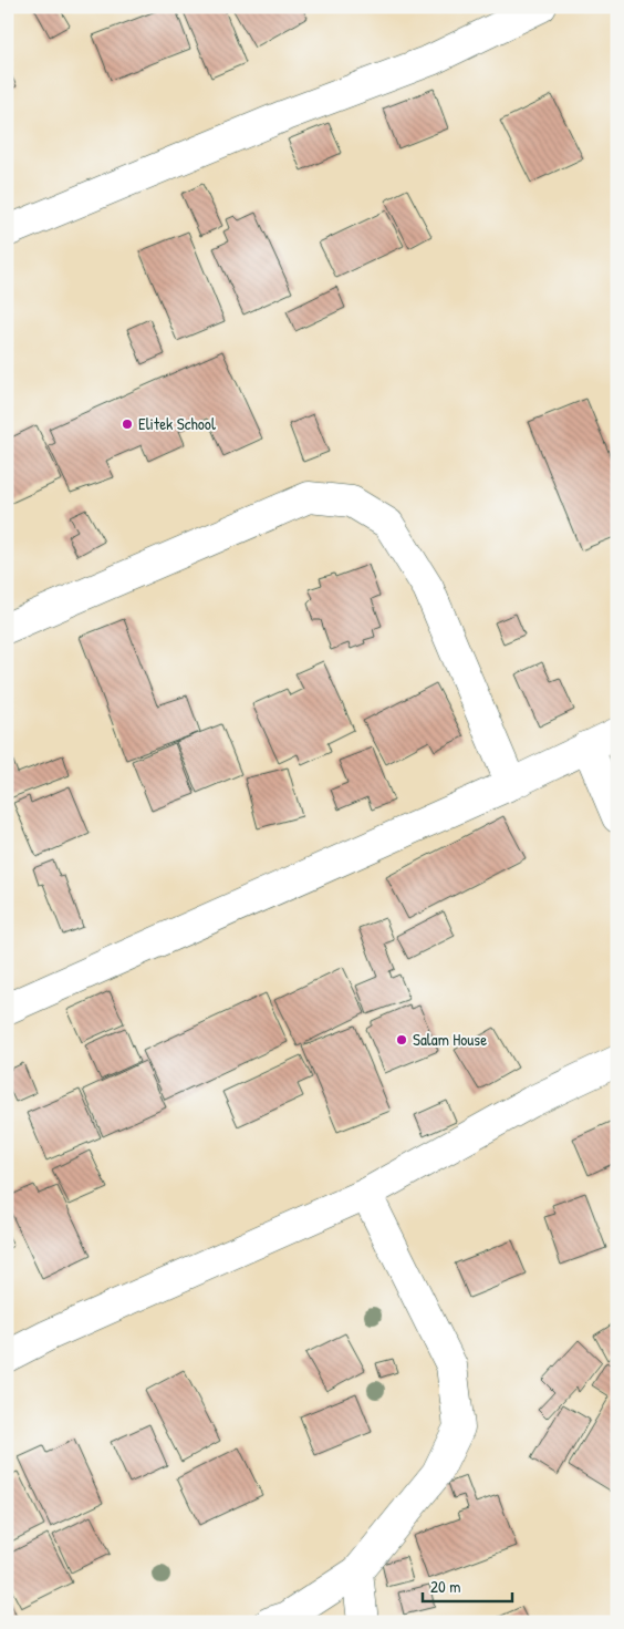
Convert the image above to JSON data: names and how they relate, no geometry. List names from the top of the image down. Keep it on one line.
{"places":["Elitek School","Salam House"],"scale_bar":"20 m"}
